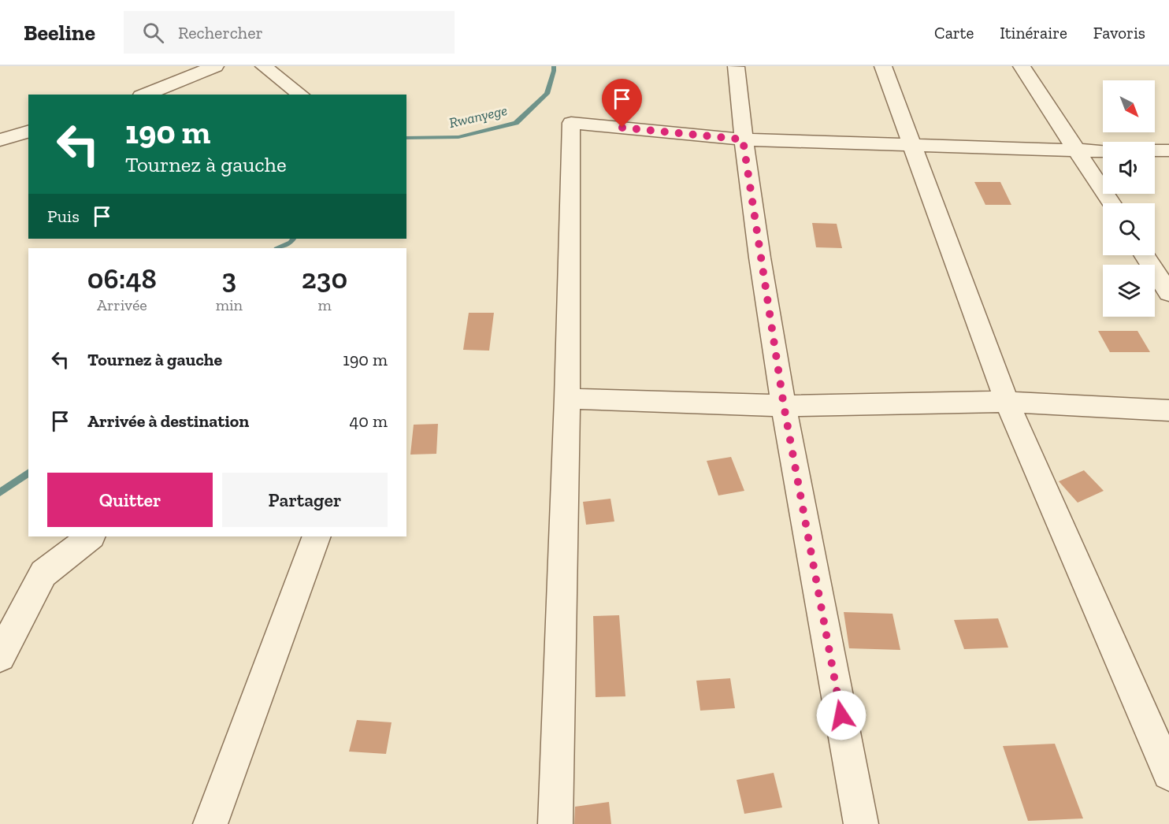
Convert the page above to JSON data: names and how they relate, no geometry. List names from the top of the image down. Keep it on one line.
{"water":["Rwanyege"],"north":"bottom right","page":{"header":"Beeline","search":"Rechercher","nav":["Carte","Itinéraire","Favoris"],"turn":["190 m","Tournez à gauche"],"then":"Puis","eta":["06:48","Arrivée","3","min","230","m"],"list":[{"name":"Tournez à gauche","value":"190 m"},{"name":"Arrivée à destination","value":"40 m"}],"buttons":["Quitter","Partager"]}}
